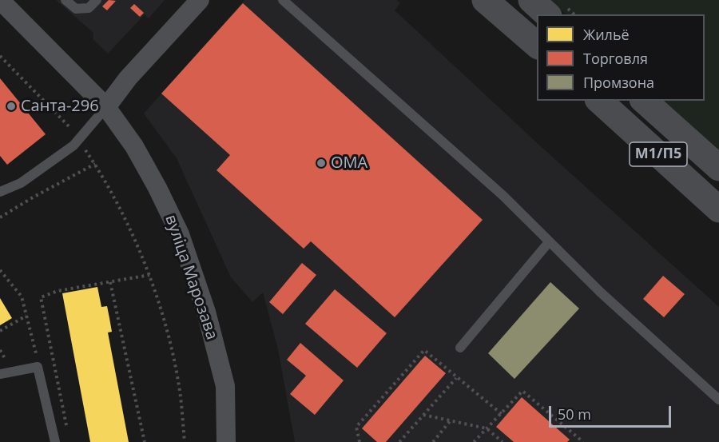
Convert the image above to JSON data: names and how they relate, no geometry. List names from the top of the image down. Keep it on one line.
{"streets":{"highway":["М1/П5"],"street":["вуліца Марозава"]},"places":["Санта-296","ОМА"],"legend":["Жильё","Торговля","Промзона"],"scale_bar":"50 m"}
